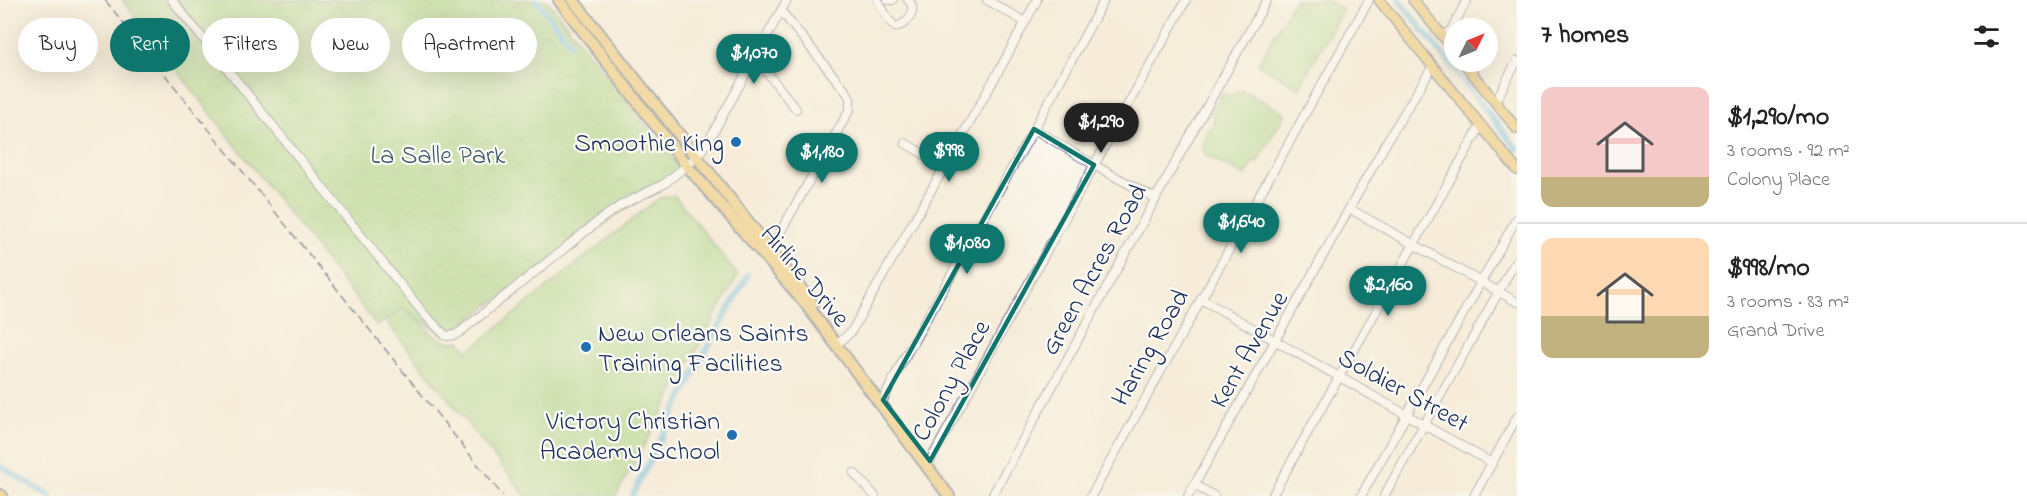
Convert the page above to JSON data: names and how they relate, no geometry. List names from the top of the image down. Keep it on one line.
{"streets":{"highway":["Airline Drive"],"street":["Green Acres Road","Haring Road","Kent Avenue","Colony Place","Soldier Street"]},"crossings":[["Airline Drive","Colony Place"],["Haring Road","Soldier Street"],["Kent Avenue","Soldier Street"]],"parks":["La Salle Park"],"places":["Smoothie King","New Orleans Saints Training Facilities","Victory Christian Academy School"],"north":"top right","page":{"heading":"7 homes","chip":["Buy","Rent","Filters","New","Apartment"],"price":["$1,070","$1,290","$998","$1,180","$1,640","$1,080","$2,160"],"list":[{"name":"$1,290/mo","note":"3 rooms · 92 m² · Colony Place"},{"name":"$998/mo","note":"3 rooms · 83 m² · Grand Drive"}]}}
